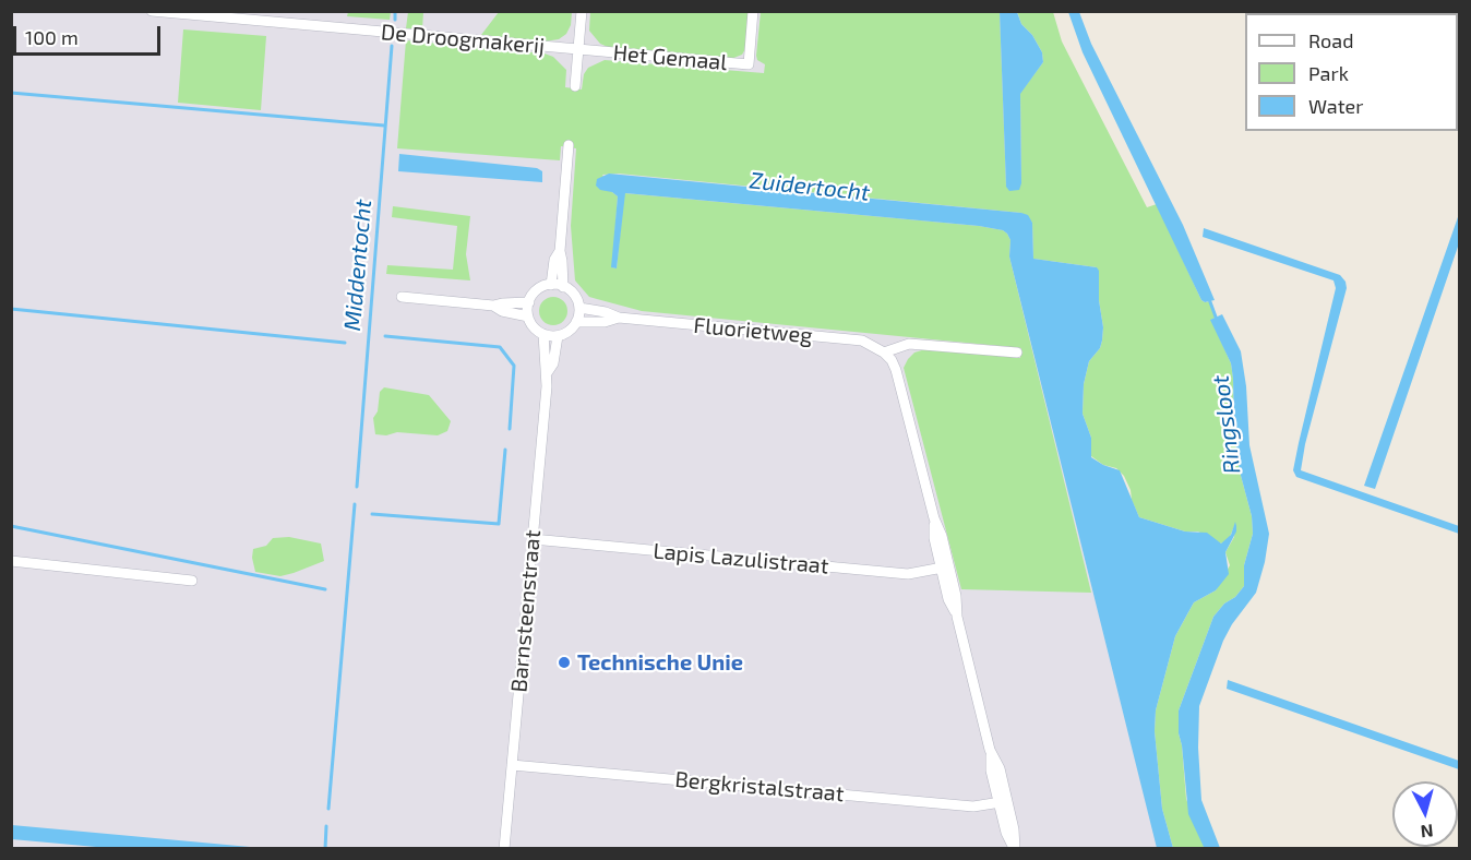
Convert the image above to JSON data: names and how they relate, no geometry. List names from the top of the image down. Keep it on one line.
{"streets":{"street":["De Droogmakerij","Het Gemaal","Fluorietweg","Lapis Lazulistraat","Barnsteenstraat","Bergkristalstraat"]},"crossings":[["De Droogmakerij","Het Gemaal"],["Fluorietweg","Barnsteenstraat"],["Lapis Lazulistraat","Barnsteenstraat"],["Barnsteenstraat","Bergkristalstraat"]],"water":["Zuidertocht","Middentocht","Ringsloot"],"places":["Technische Unie"],"legend":["Road","Park","Water"],"scale_bar":"100 m","north":"bottom"}
